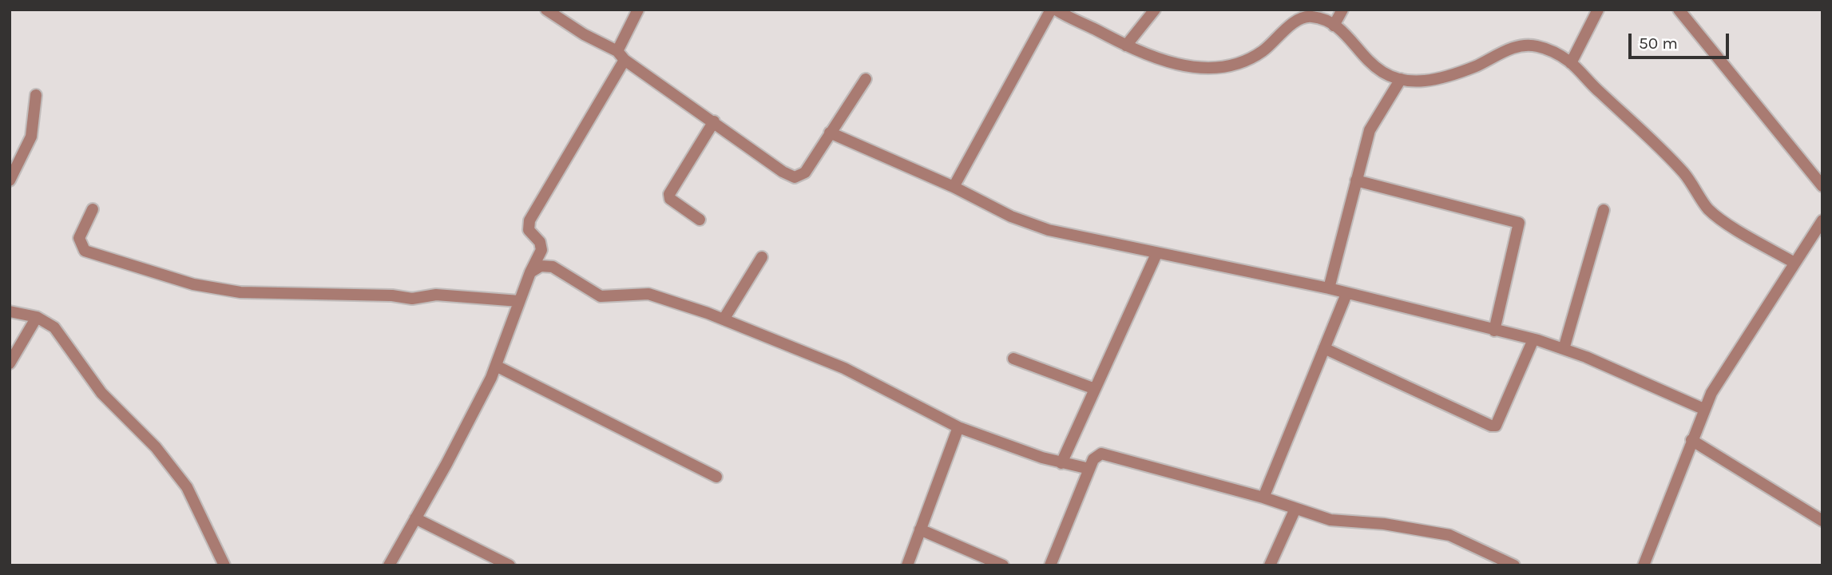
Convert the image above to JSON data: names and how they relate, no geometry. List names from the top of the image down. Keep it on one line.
{"scale_bar":"50 m"}
